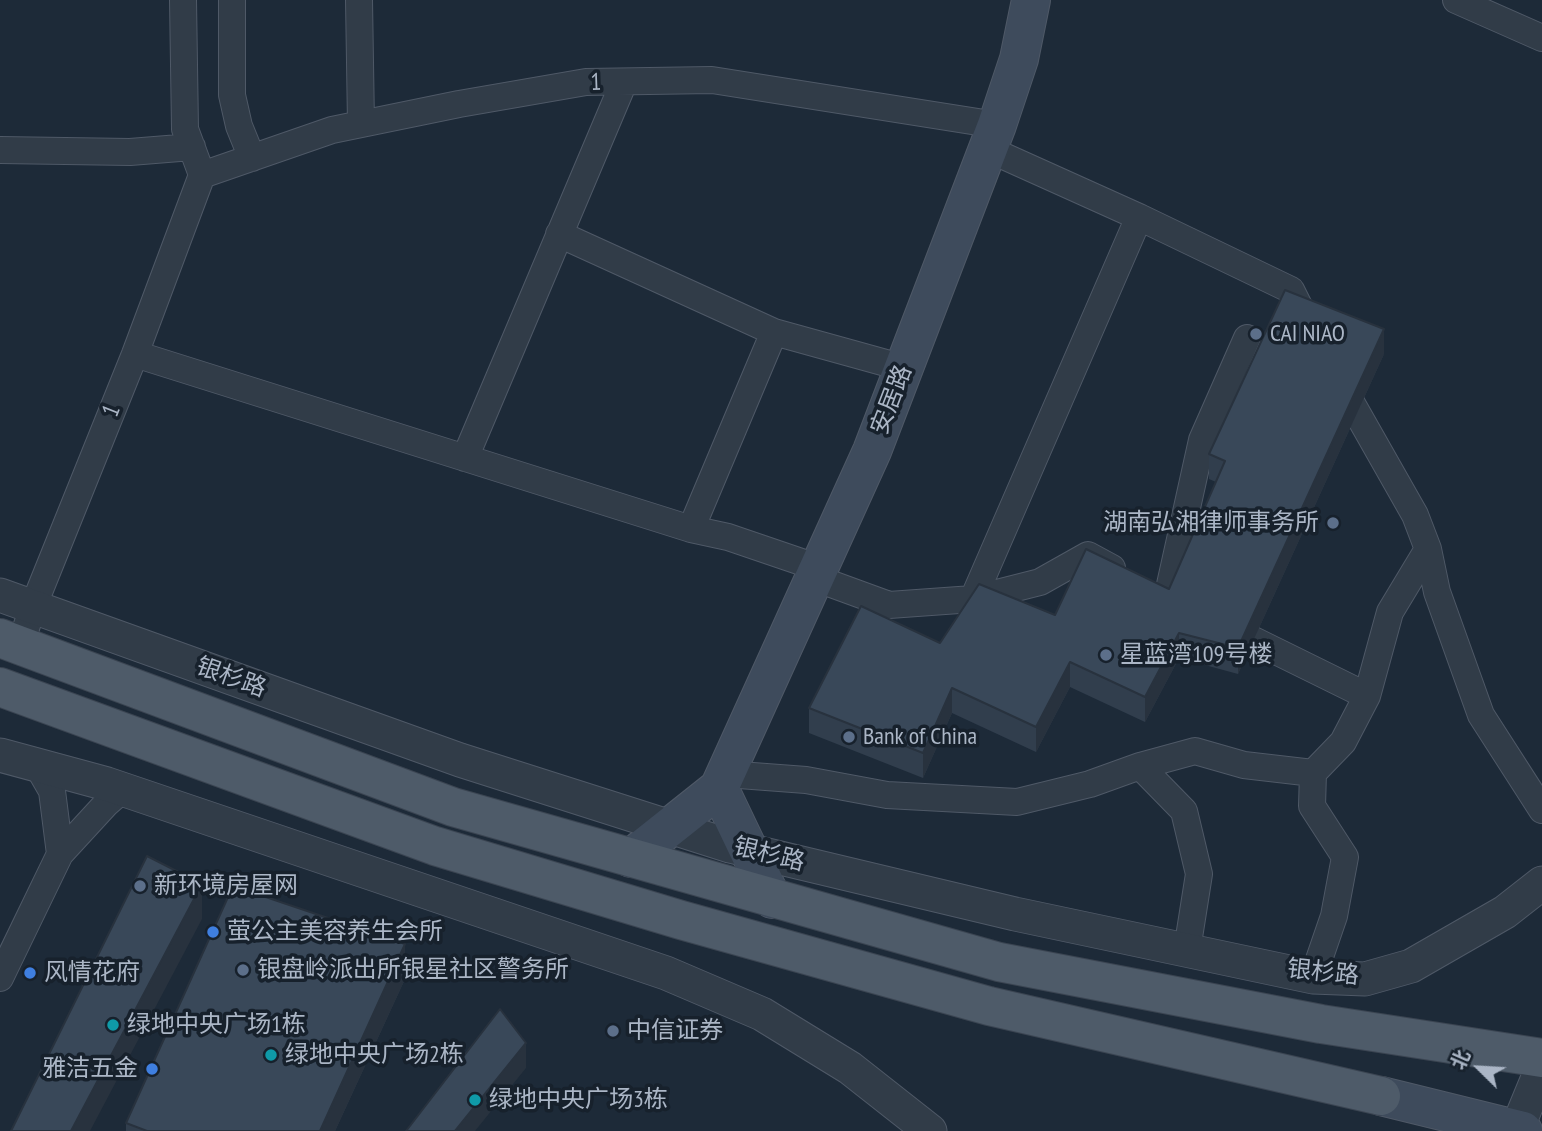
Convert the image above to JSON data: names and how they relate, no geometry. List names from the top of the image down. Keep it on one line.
{"streets":{"main road":["安居路","银杉路"],"street":["1"]},"crossings":[["1","安居路"],["1","银杉路"]],"places":["CAI NIAO","湖南弘湘律师事务所","星蓝湾109号楼","Bank of China","新环境房屋网","萤公主美容养生会所","银盘岭派出所银星社区警务所","风情花府","绿地中央广场1栋","中信证券","绿地中央广场2栋","雅洁五金","绿地中央广场3栋"],"north":"top left"}
